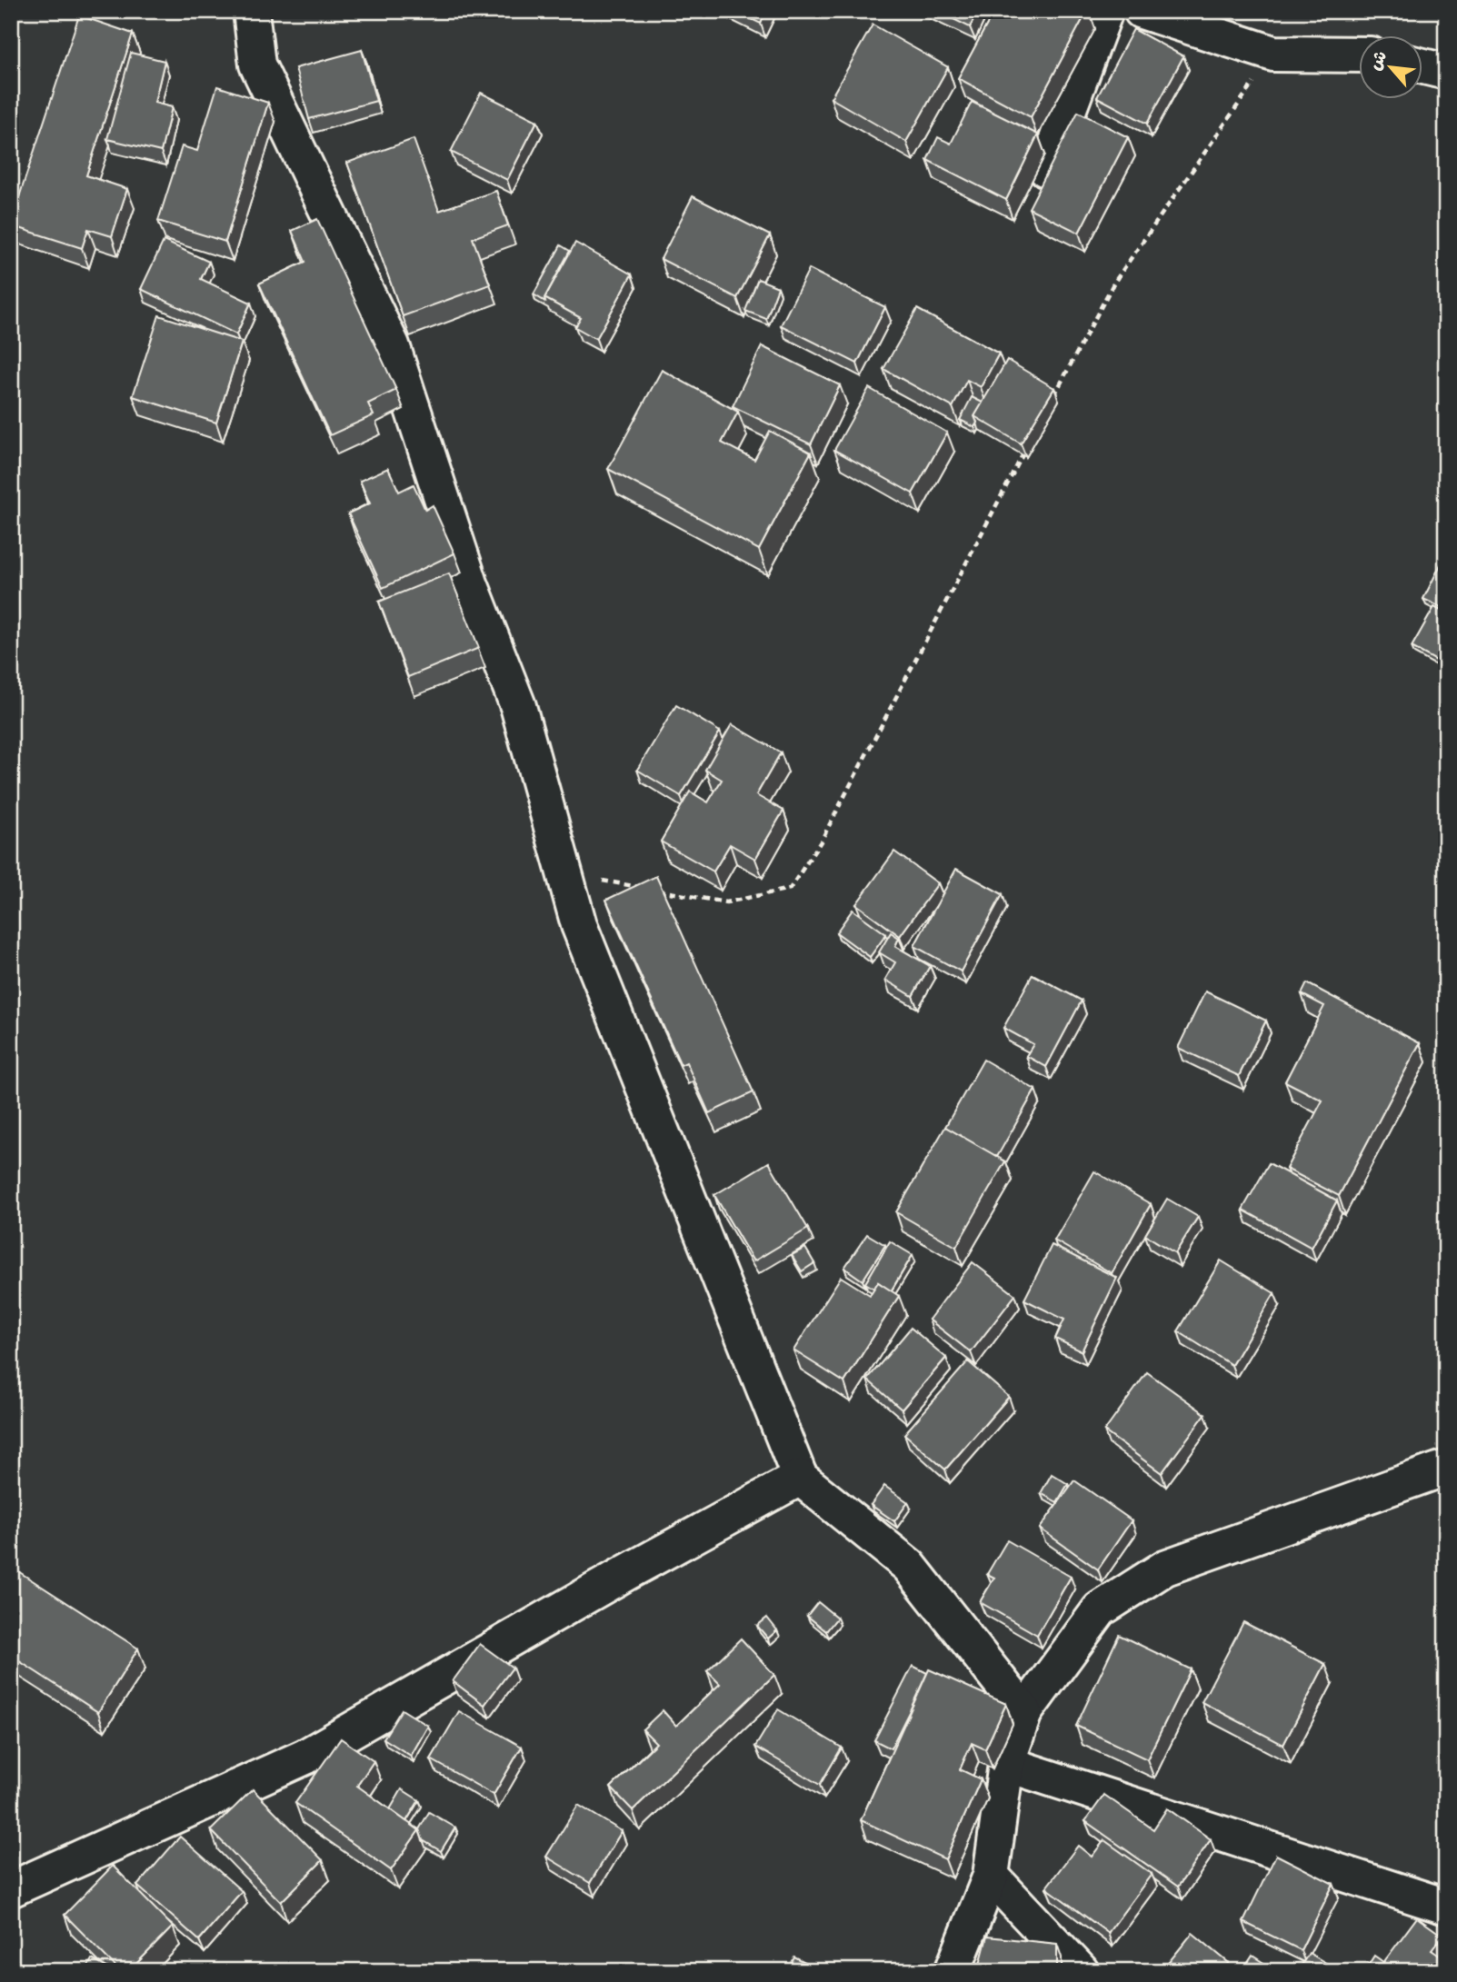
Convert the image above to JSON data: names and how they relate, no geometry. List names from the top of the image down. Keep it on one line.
{"north":"top left"}
